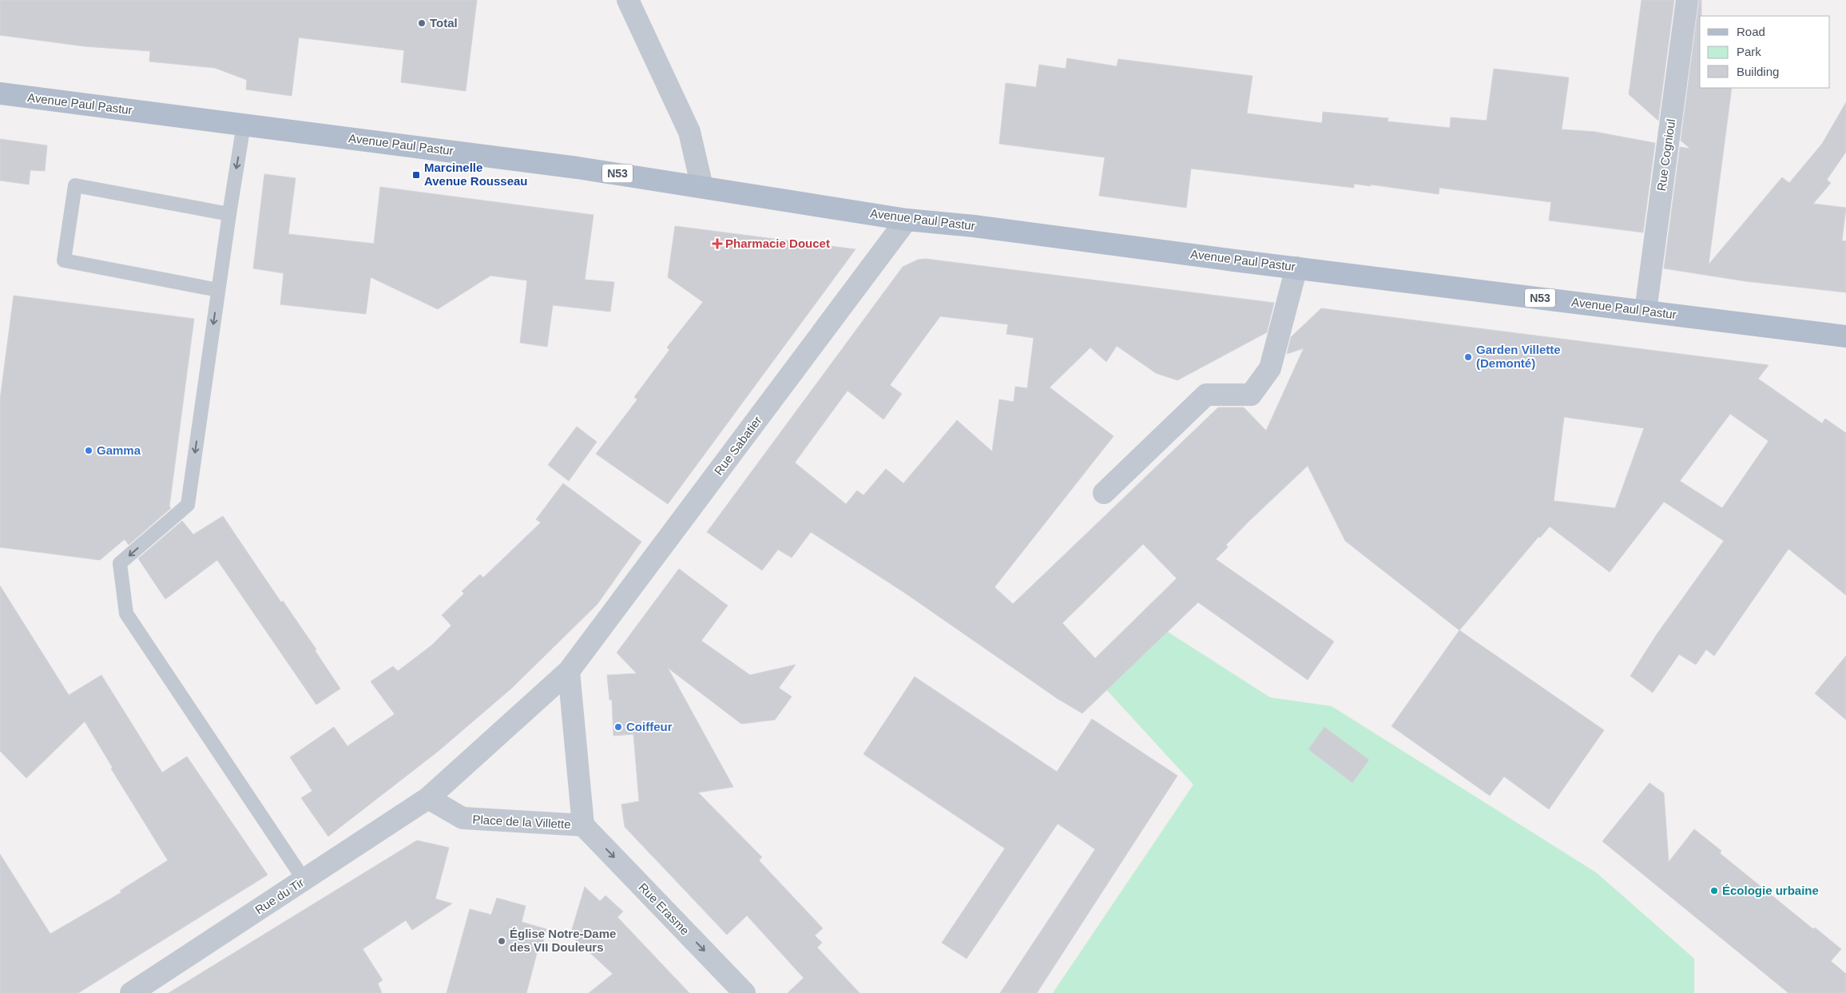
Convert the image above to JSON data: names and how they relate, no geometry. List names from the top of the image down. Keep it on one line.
{"streets":{"main road":["Avenue Paul Pastur","N53"],"street":["Rue Cognioul","Rue Sabatier","Place de la Villette","Rue du Tir","Rue Erasme"]},"crossings":[["Avenue Paul Pastur","Rue Cognioul"],["Avenue Paul Pastur","Rue Sabatier"],["Rue Sabatier","Place de la Villette"],["Place de la Villette","Rue du Tir"],["Place de la Villette","Rue Erasme"]],"one_way":["Rue Erasme"],"places":{"other":["Total","Garden Villette (Demonté)","Gamma","Coiffeur","Écologie urbaine","Église Notre-Dame des VII Douleurs"],"transit":["Marcinelle Avenue Rousseau"],"health":["Pharmacie Doucet"]},"legend":["Road","Park","Building"]}
